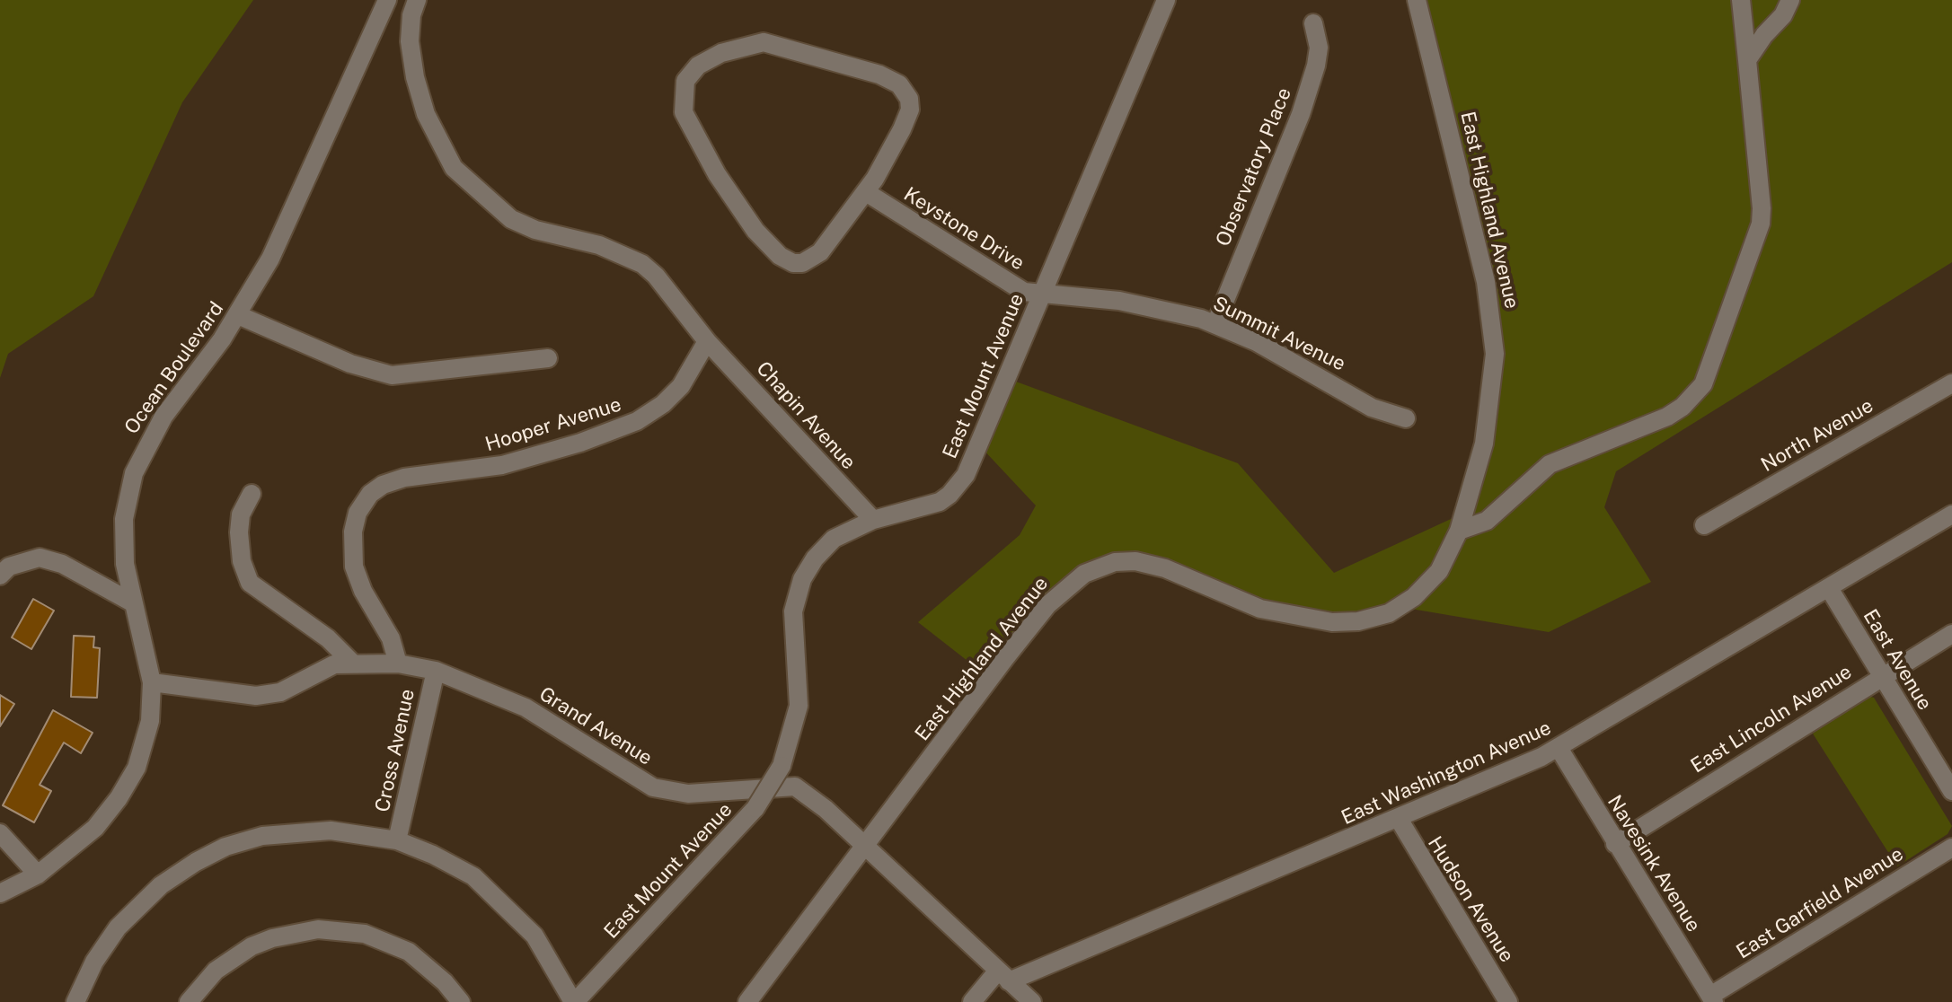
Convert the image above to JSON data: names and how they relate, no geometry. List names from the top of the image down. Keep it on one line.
{"streets":{"street":["Observatory Place","East Highland Avenue","Keystone Drive","Summit Avenue","Ocean Boulevard","East Mount Avenue","Chapin Avenue","Hooper Avenue","North Avenue","East Avenue","East Lincoln Avenue","Grand Avenue","Cross Avenue","East Washington Avenue","Navesink Avenue","Hudson Avenue","East Garfield Avenue"]},"crossings":[["Observatory Place","Summit Avenue"],["East Highland Avenue","Grand Avenue"],["Keystone Drive","Summit Avenue"],["Keystone Drive","East Mount Avenue"],["Summit Avenue","East Mount Avenue"],["Ocean Boulevard","Grand Avenue"],["East Mount Avenue","Chapin Avenue"],["Chapin Avenue","Hooper Avenue"],["Hooper Avenue","Grand Avenue"],["East Avenue","East Lincoln Avenue"],["East Avenue","East Washington Avenue"],["East Lincoln Avenue","Navesink Avenue"],["Grand Avenue","Cross Avenue"],["Grand Avenue","East Washington Avenue"],["East Washington Avenue","Navesink Avenue"],["East Washington Avenue","Hudson Avenue"],["Navesink Avenue","East Garfield Avenue"]]}
